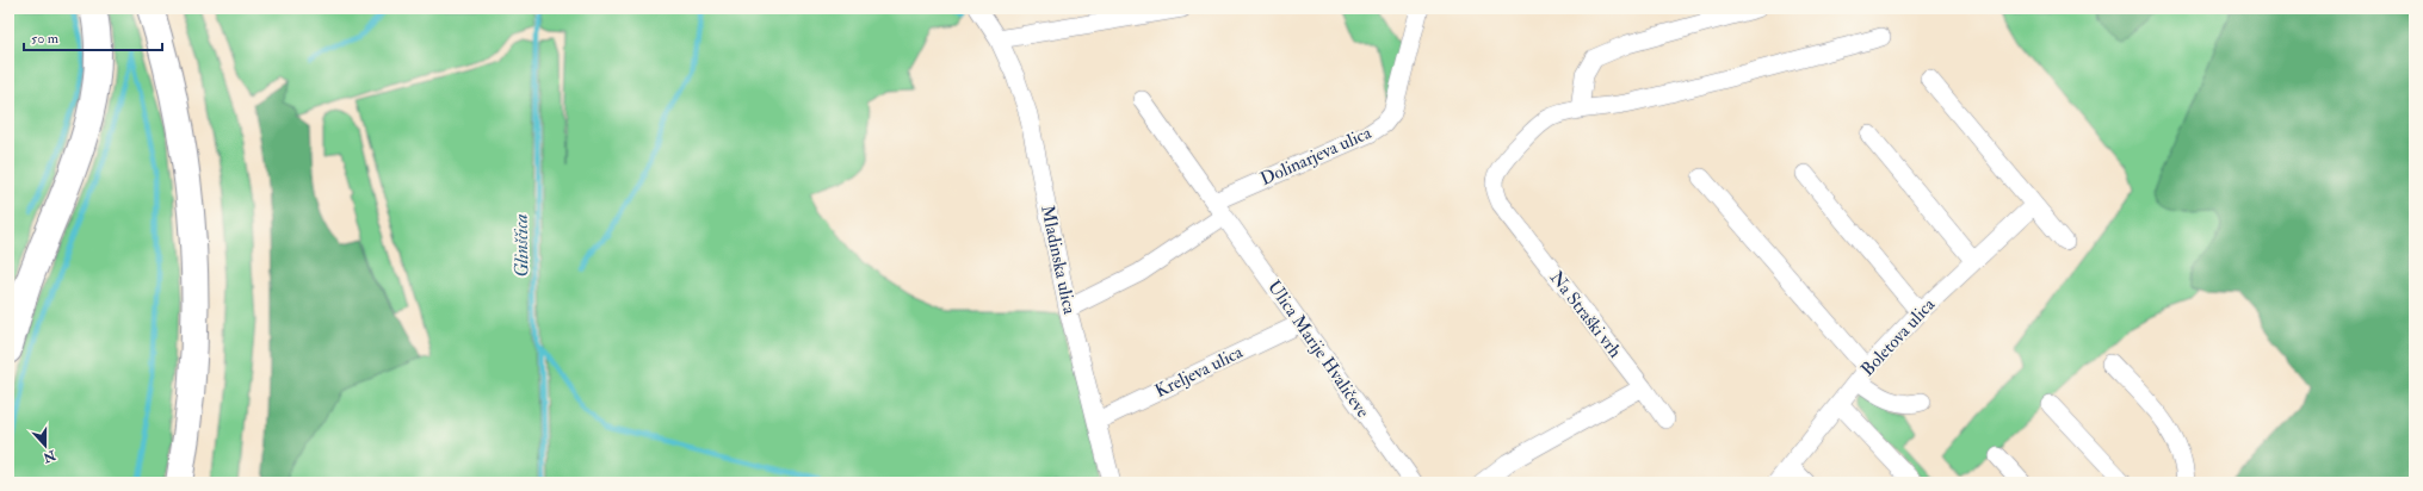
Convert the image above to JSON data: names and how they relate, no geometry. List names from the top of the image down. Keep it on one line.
{"streets":{"street":["Dolinarjeva ulica","Mladinska ulica","Na Straški vrh","Boletova ulica","Ulica Marije Hvaličeve","Kreljeva ulica"]},"crossings":[["Dolinarjeva ulica","Ulica Marije Hvaličeve"],["Mladinska ulica","Kreljeva ulica"],["Ulica Marije Hvaličeve","Kreljeva ulica"]],"water":["Glinščica"],"scale_bar":"50 m","north":"bottom"}
